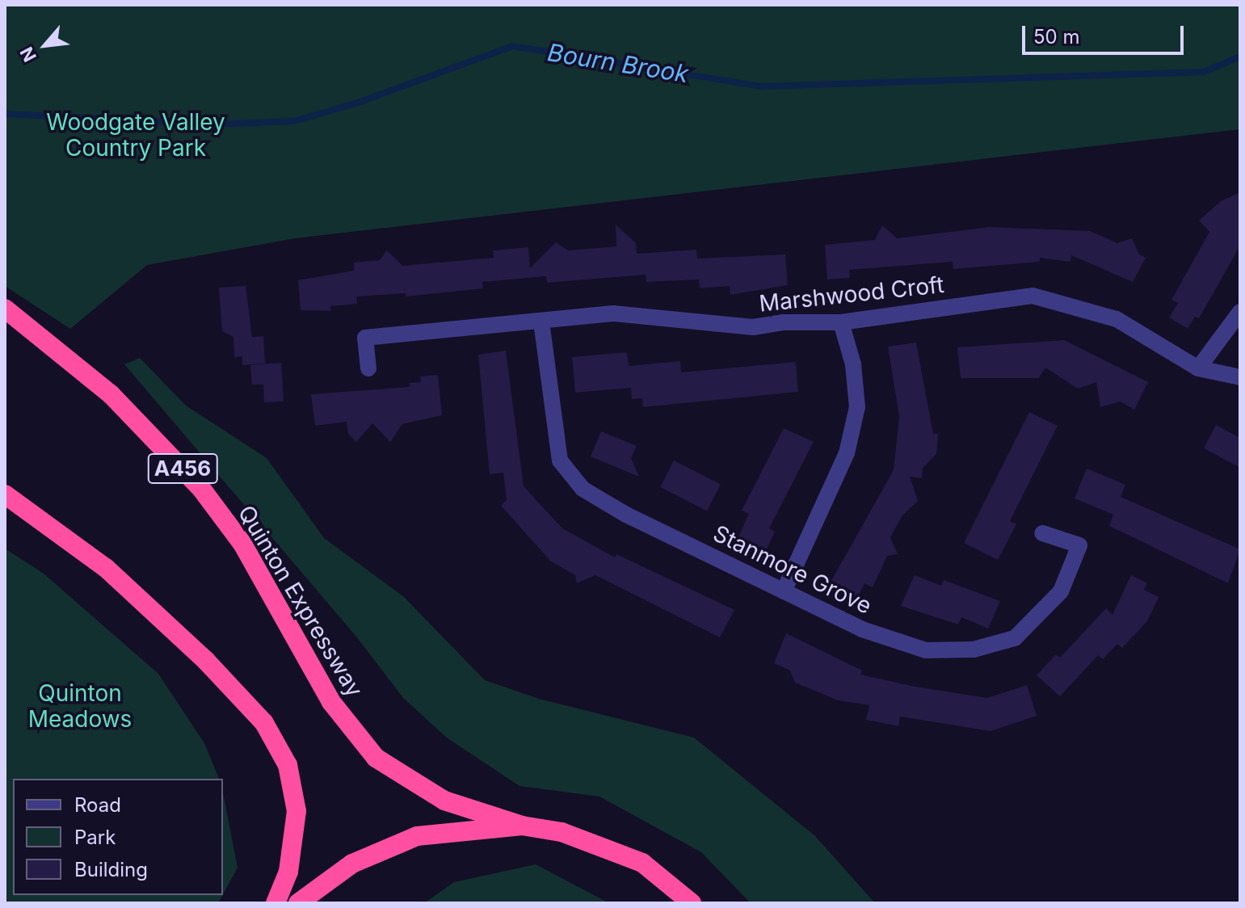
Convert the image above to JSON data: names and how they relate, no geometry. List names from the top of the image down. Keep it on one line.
{"streets":{"highway":["A456","Quinton Expressway"],"street":["Marshwood Croft","Stanmore Grove"]},"crossings":[["Marshwood Croft","Stanmore Grove"]],"water":["Bourn Brook"],"parks":["Woodgate Valley Country Park","Quinton Meadows"],"legend":["Road","Park","Building"],"scale_bar":"50 m","north":"bottom left"}
